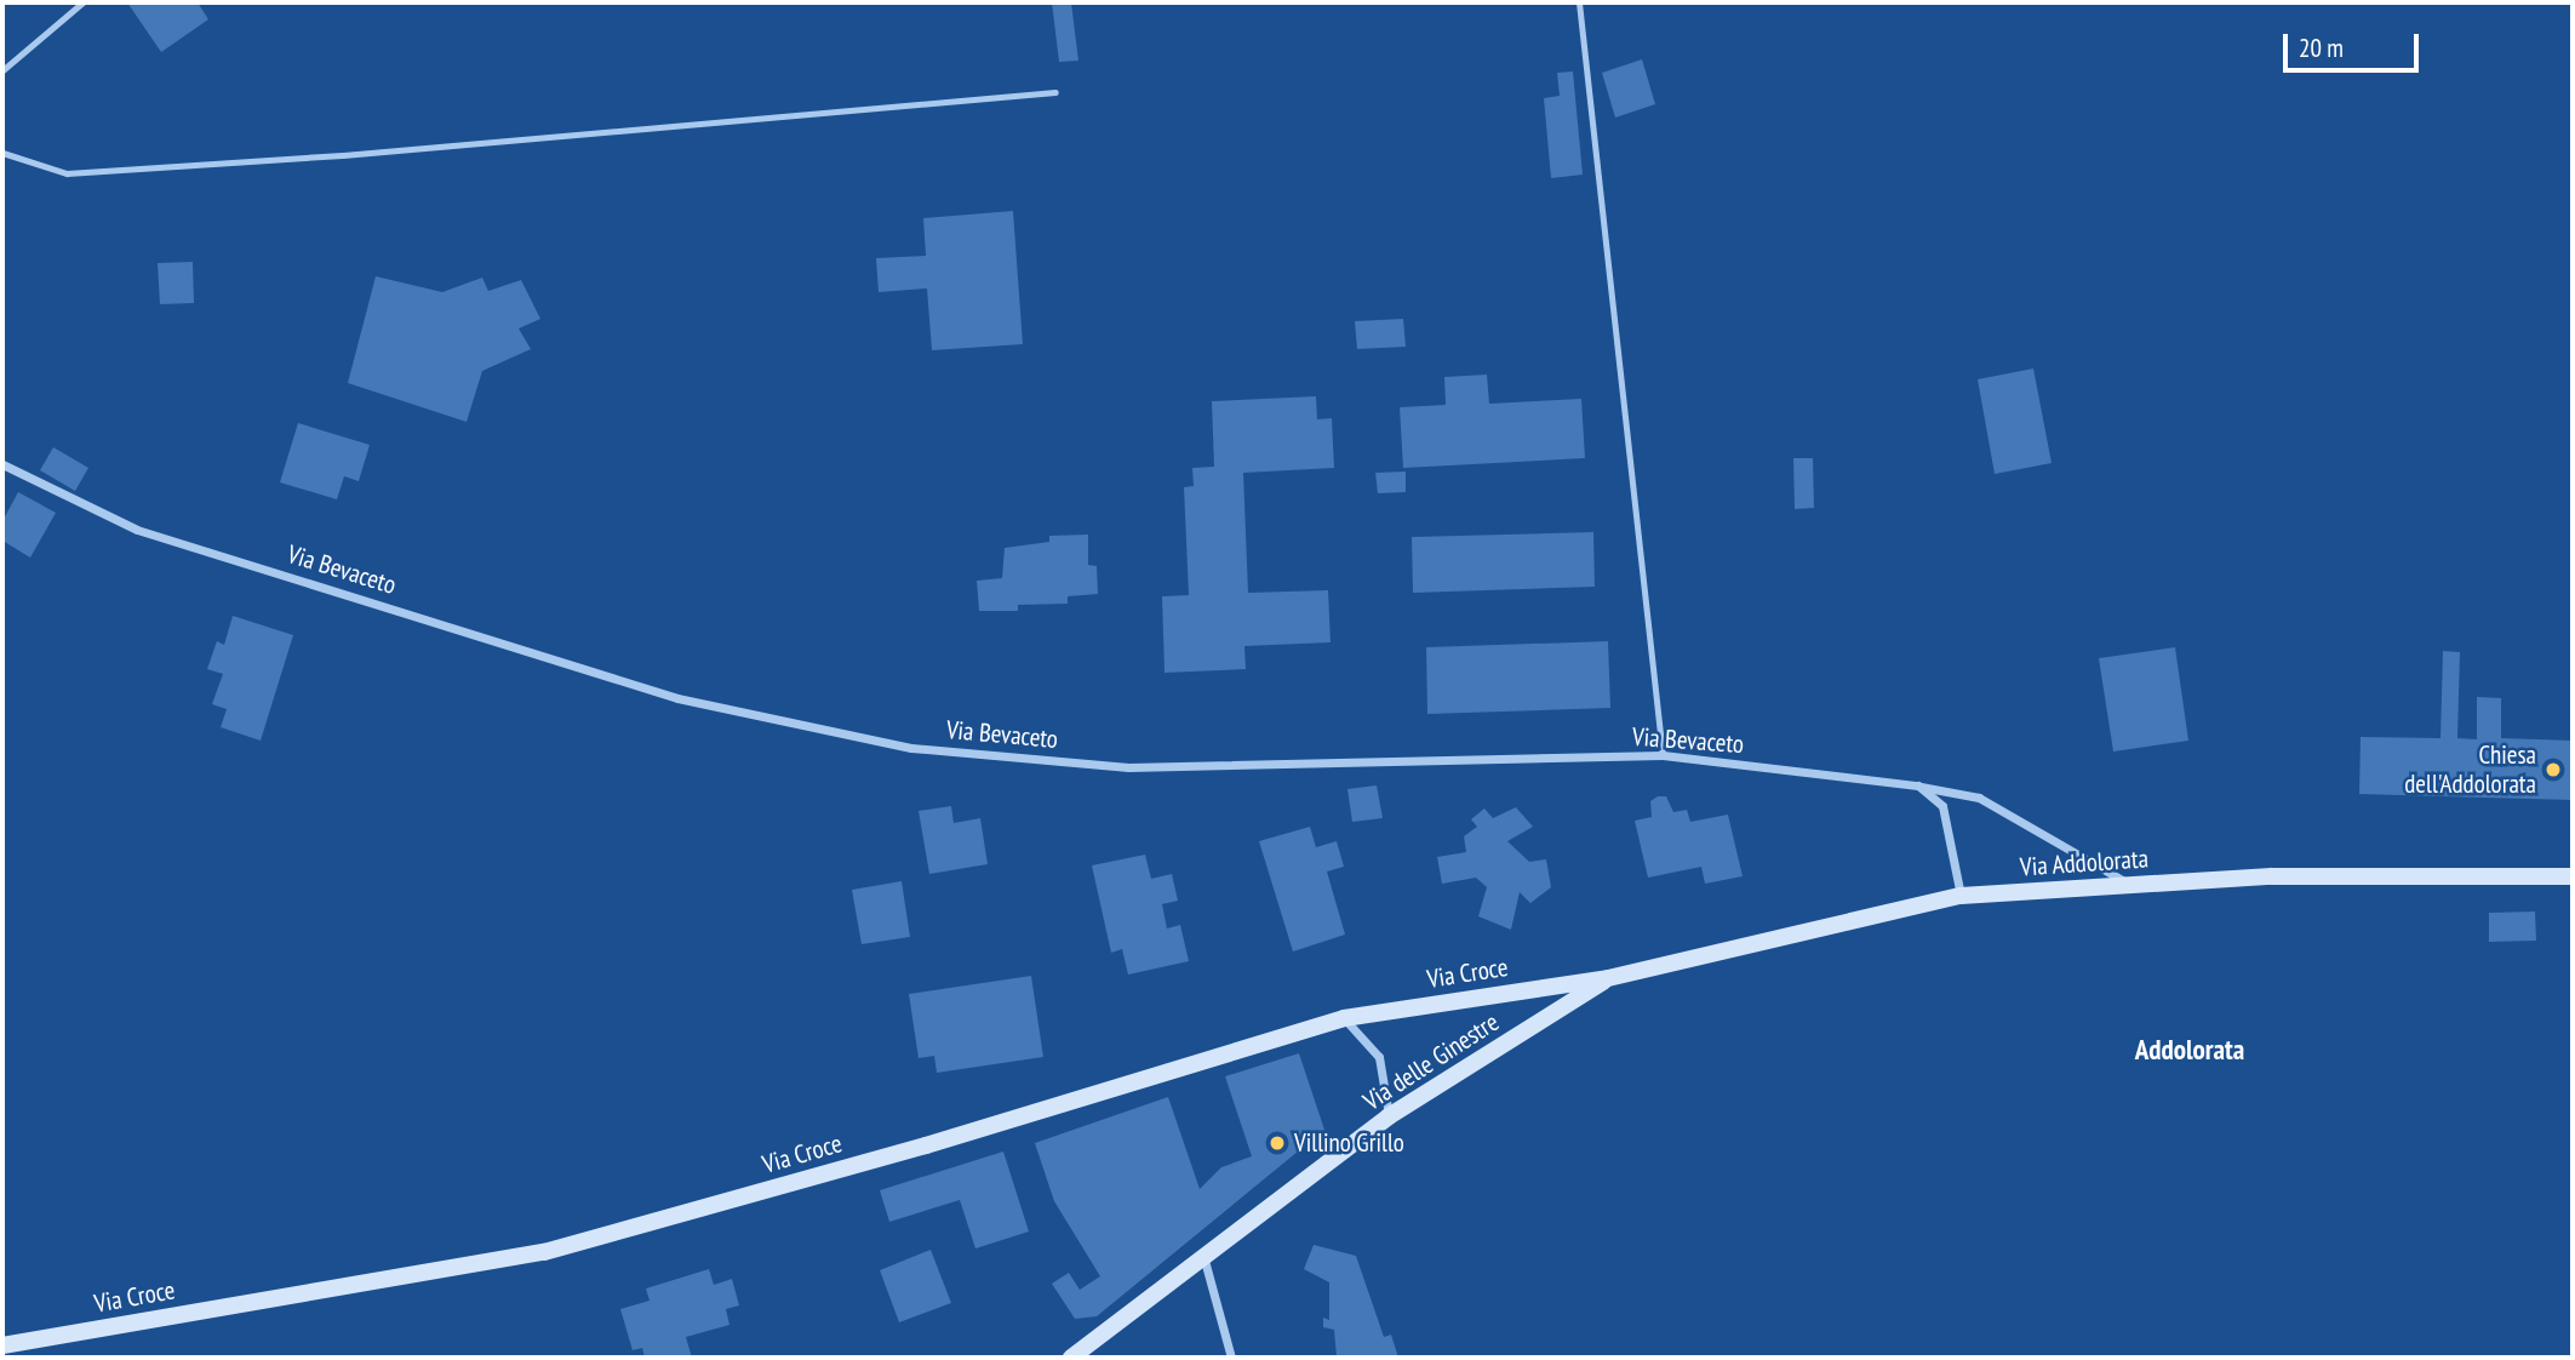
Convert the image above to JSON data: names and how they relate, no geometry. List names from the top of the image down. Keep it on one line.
{"streets":{"street":["Via Bevaceto","Via Addolorata","Via Croce","Via delle Ginestre"]},"crossings":[["Via Bevaceto","Via Addolorata"],["Via Addolorata","Via Croce"],["Via Addolorata","Via delle Ginestre"],["Via Croce","Via delle Ginestre"]],"districts":["Addolorata"],"places":["Chiesa dell'Addolorata","Villino Grillo"],"scale_bar":"20 m"}
